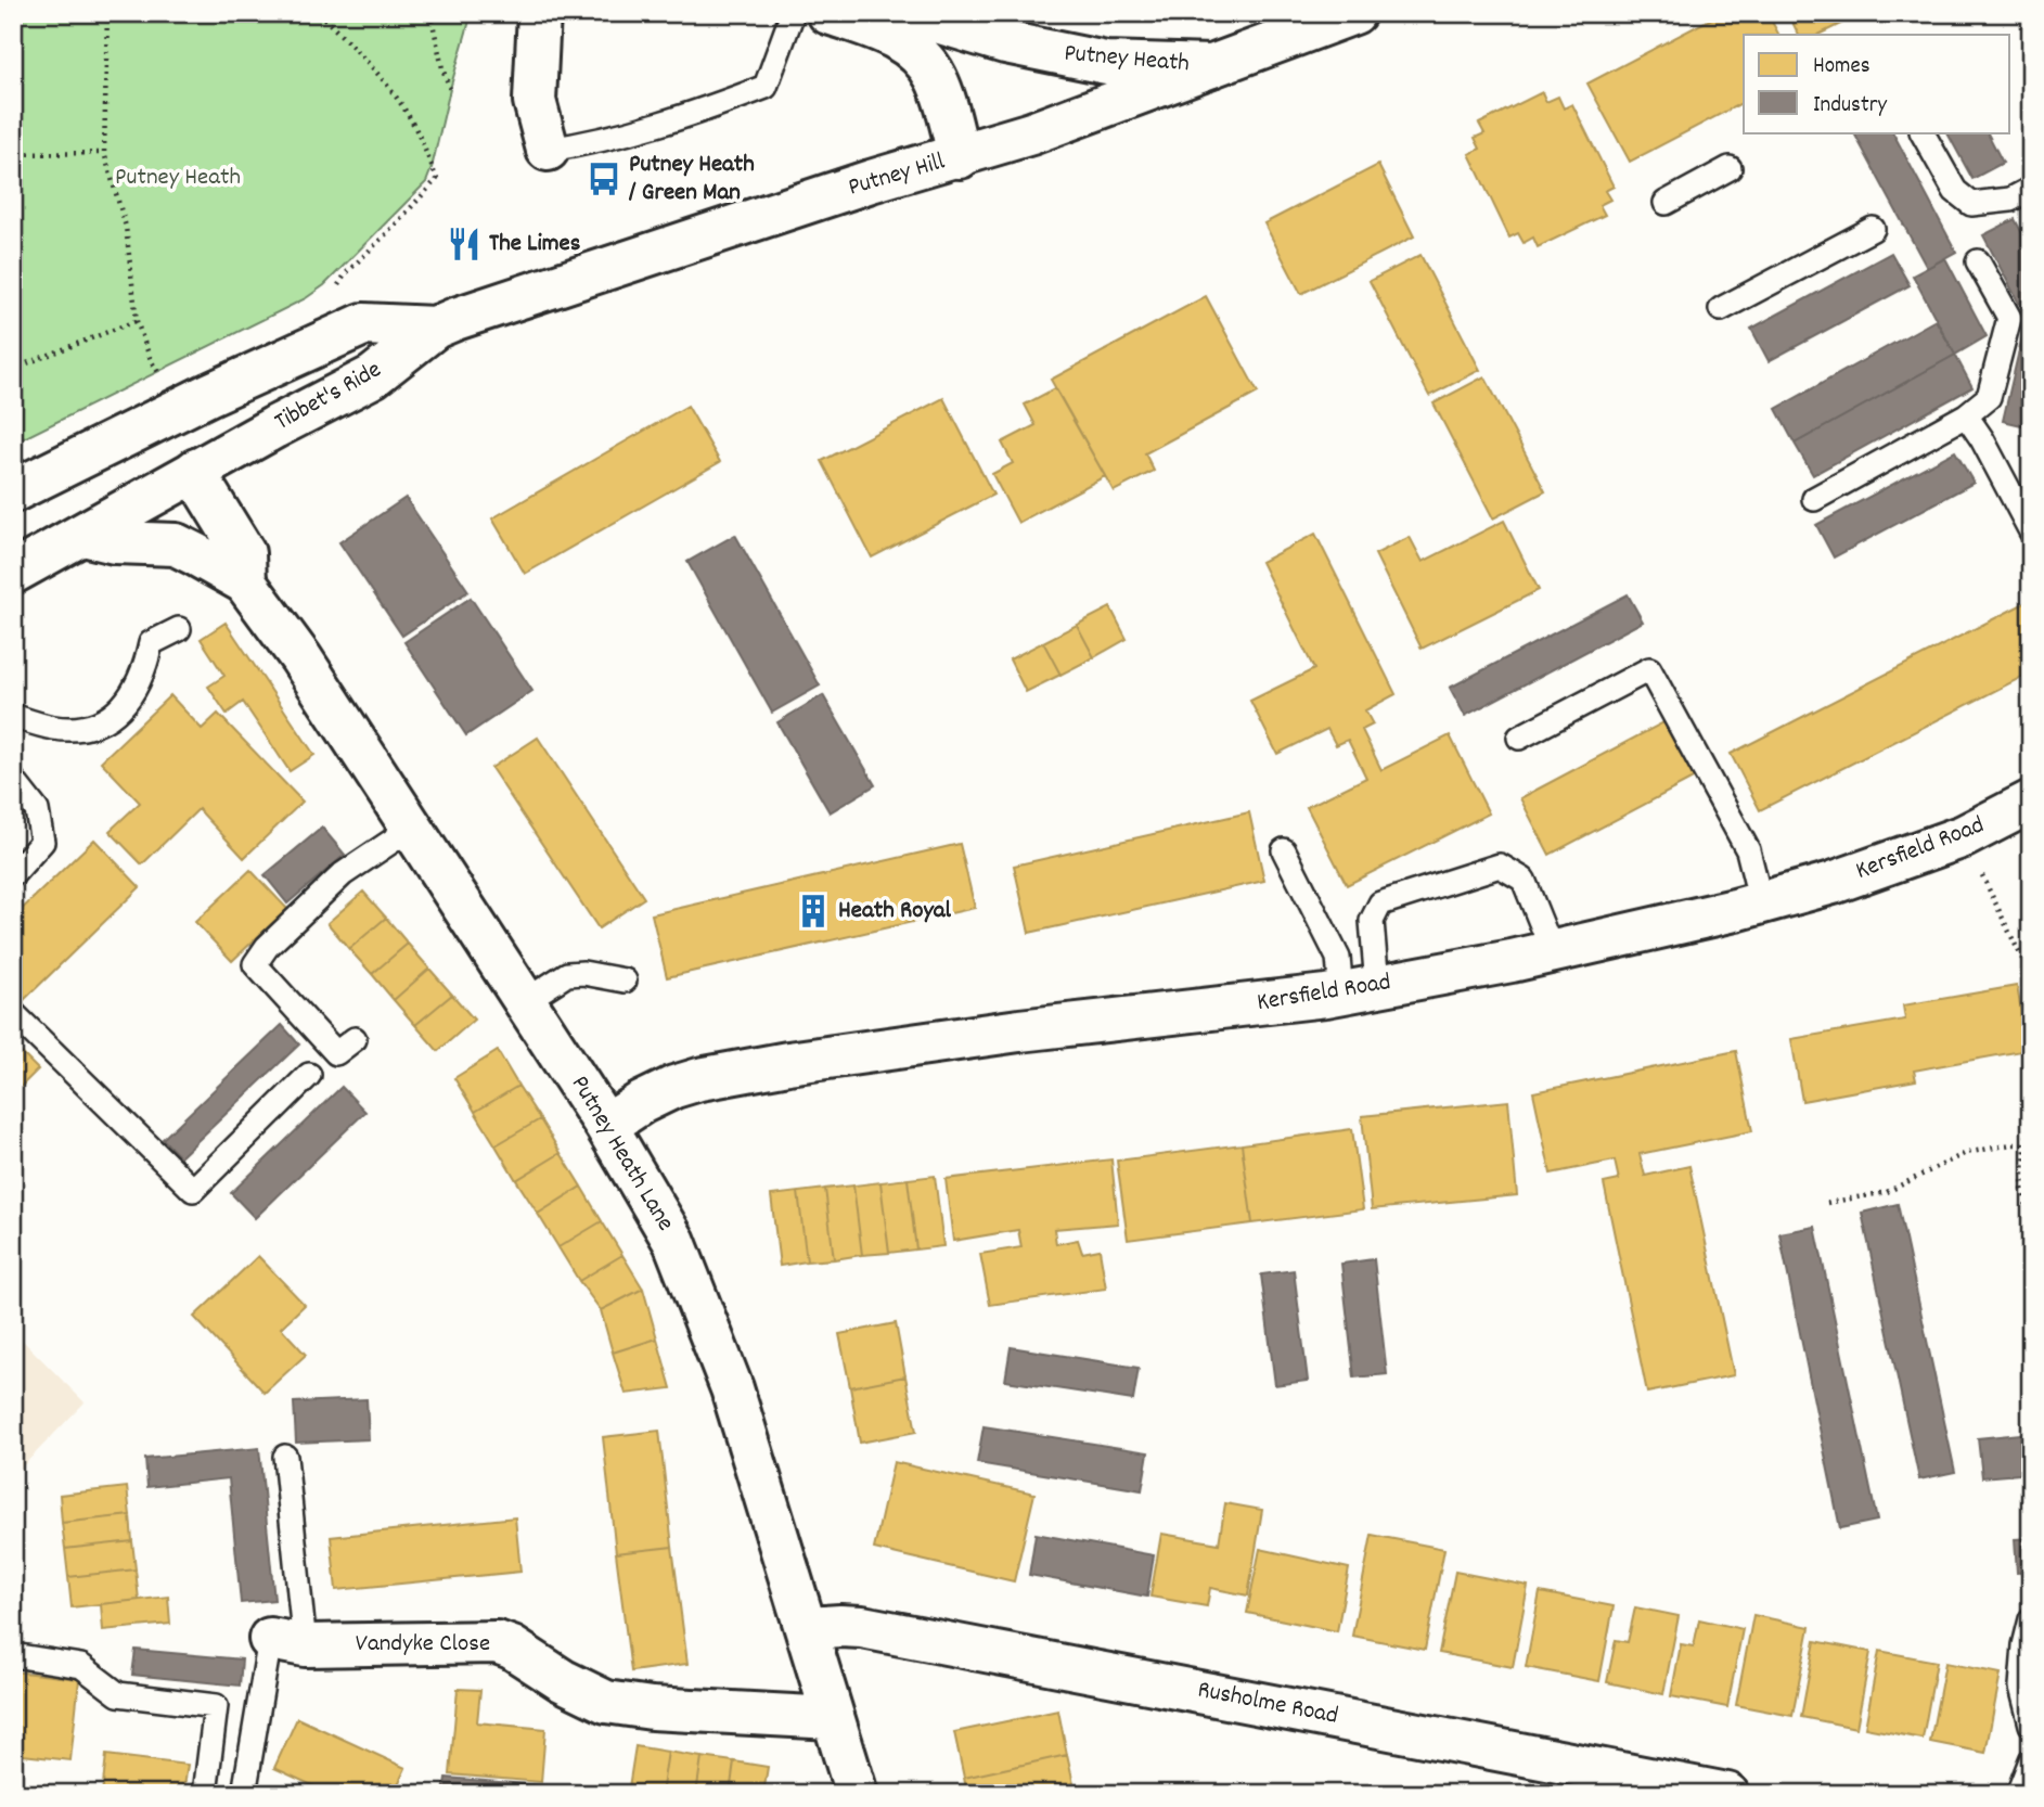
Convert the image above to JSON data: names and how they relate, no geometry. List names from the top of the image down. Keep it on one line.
{"streets":{"street":["Putney Heath","Putney Hill","Tibbet's Ride","Kersfield Road","Putney Heath Lane","Vandyke Close","Rusholme Road"]},"crossings":[["Putney Heath","Putney Hill"],["Putney Hill","Tibbet's Ride"],["Tibbet's Ride","Putney Heath Lane"],["Kersfield Road","Putney Heath Lane"],["Putney Heath Lane","Vandyke Close"],["Putney Heath Lane","Rusholme Road"]],"parks":["Putney Heath"],"places":{"bus stop":["Putney Heath / Green Man"],"restaurant":["The Limes"],"building":["Heath Royal"]},"legend":["Homes","Industry"]}
